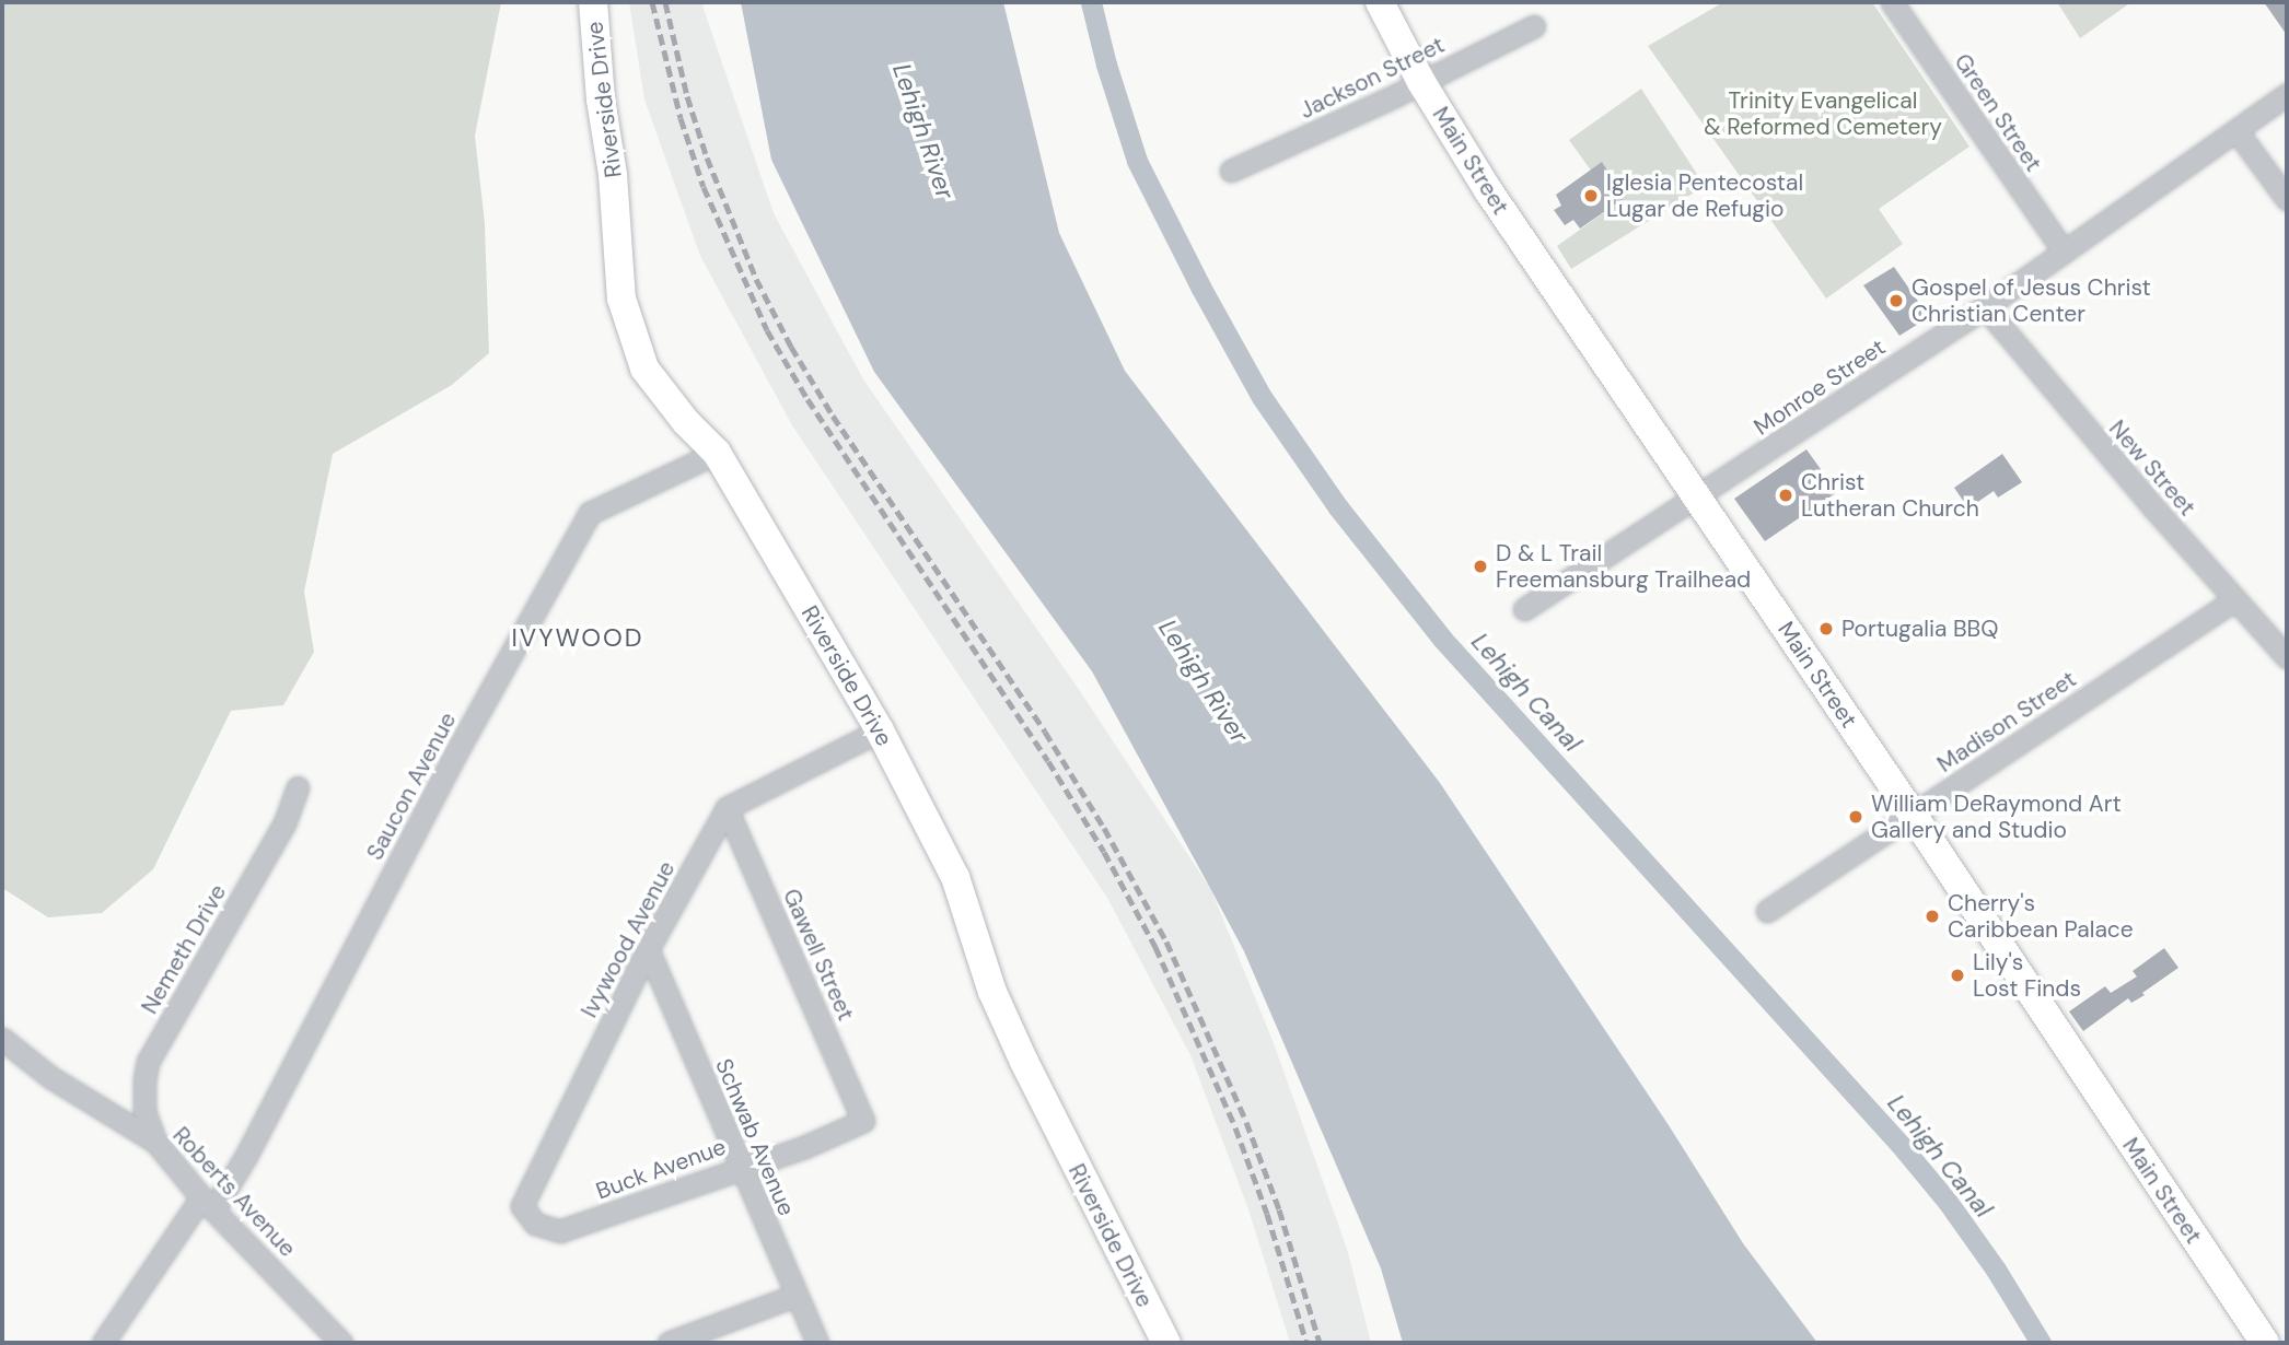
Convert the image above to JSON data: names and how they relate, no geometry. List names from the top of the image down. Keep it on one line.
{"streets":{"street":["Jackson Street","Riverside Drive","Green Street","Main Street","Monroe Street","New Street","Madison Street","Saucon Avenue","Ivywood Avenue","Nemeth Drive","Gawell Street","Schwab Avenue","Buck Avenue","Roberts Avenue"]},"crossings":[["Jackson Street","Main Street"],["Riverside Drive","Saucon Avenue"],["Green Street","Monroe Street"],["Main Street","Monroe Street"],["Main Street","Madison Street"],["Monroe Street","New Street"],["New Street","Madison Street"],["Saucon Avenue","Roberts Avenue"],["Ivywood Avenue","Gawell Street"],["Ivywood Avenue","Schwab Avenue"],["Ivywood Avenue","Buck Avenue"],["Nemeth Drive","Roberts Avenue"],["Gawell Street","Buck Avenue"],["Schwab Avenue","Buck Avenue"]],"districts":["IVYWOOD"],"water":["Lehigh River","Lehigh Canal"],"parks":["Trinity Evangelical & Reformed Cemetery"],"places":["Iglesia Pentecostal Lugar de Refugio","Gospel of Jesus Christ Christian Center","Christ Lutheran Church","D & L Trail Freemansburg Trailhead","Portugalia BBQ","William DeRaymond Art Gallery and Studio","Cherry's Caribbean Palace","Lily's Lost Finds"]}
